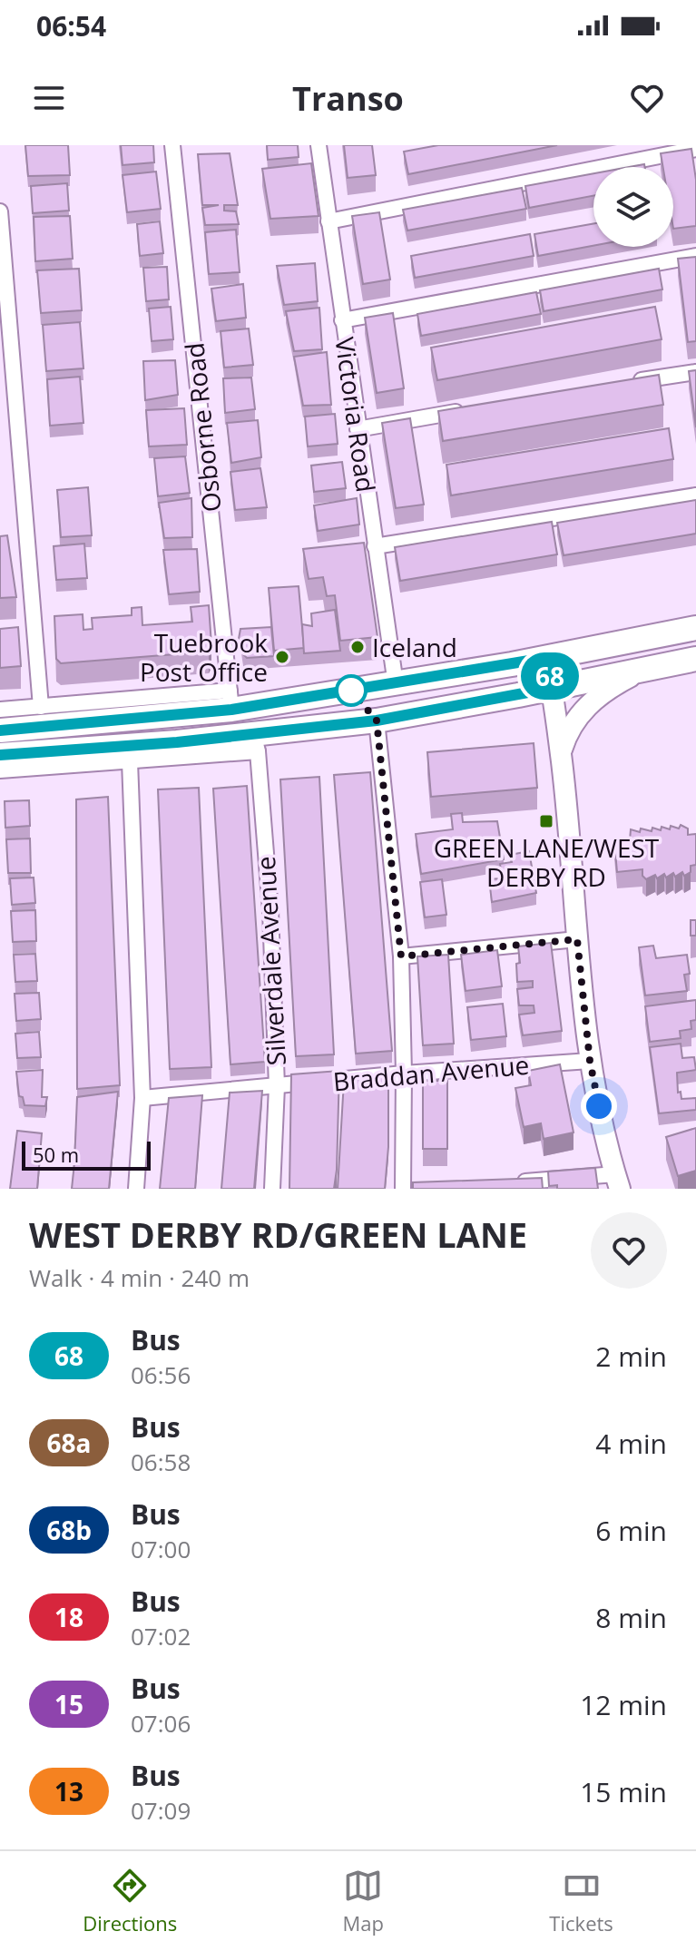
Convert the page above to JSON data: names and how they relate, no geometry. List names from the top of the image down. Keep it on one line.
{"streets":{"street":["Victoria Road","Osborne Road","Silverdale Avenue","Braddan Avenue"]},"crossings":[["Silverdale Avenue","Braddan Avenue"]],"places":{"other":["Iceland","Tuebrook Post Office"],"transit":["GREEN LANE/WEST DERBY RD"]},"lines":["bus line 68"],"scale_bar":"50 m","page":{"status":"06:54","header":"Transo","on_map":"68","scale":"50 m","heading":["WEST DERBY RD/GREEN LANE","Walk · 4 min · 240 m"],"list":[{"mark":"68","name":"Bus","note":"06:56","value":"2 min"},{"mark":"68a","name":"Bus","note":"06:58","value":"4 min"},{"mark":"68b","name":"Bus","note":"07:00","value":"6 min"},{"mark":"18","name":"Bus","note":"07:02","value":"8 min"},{"mark":"15","name":"Bus","note":"07:06","value":"12 min"},{"mark":"13","name":"Bus","note":"07:09","value":"15 min"}],"tabs":["Directions","Map","Tickets"]}}
